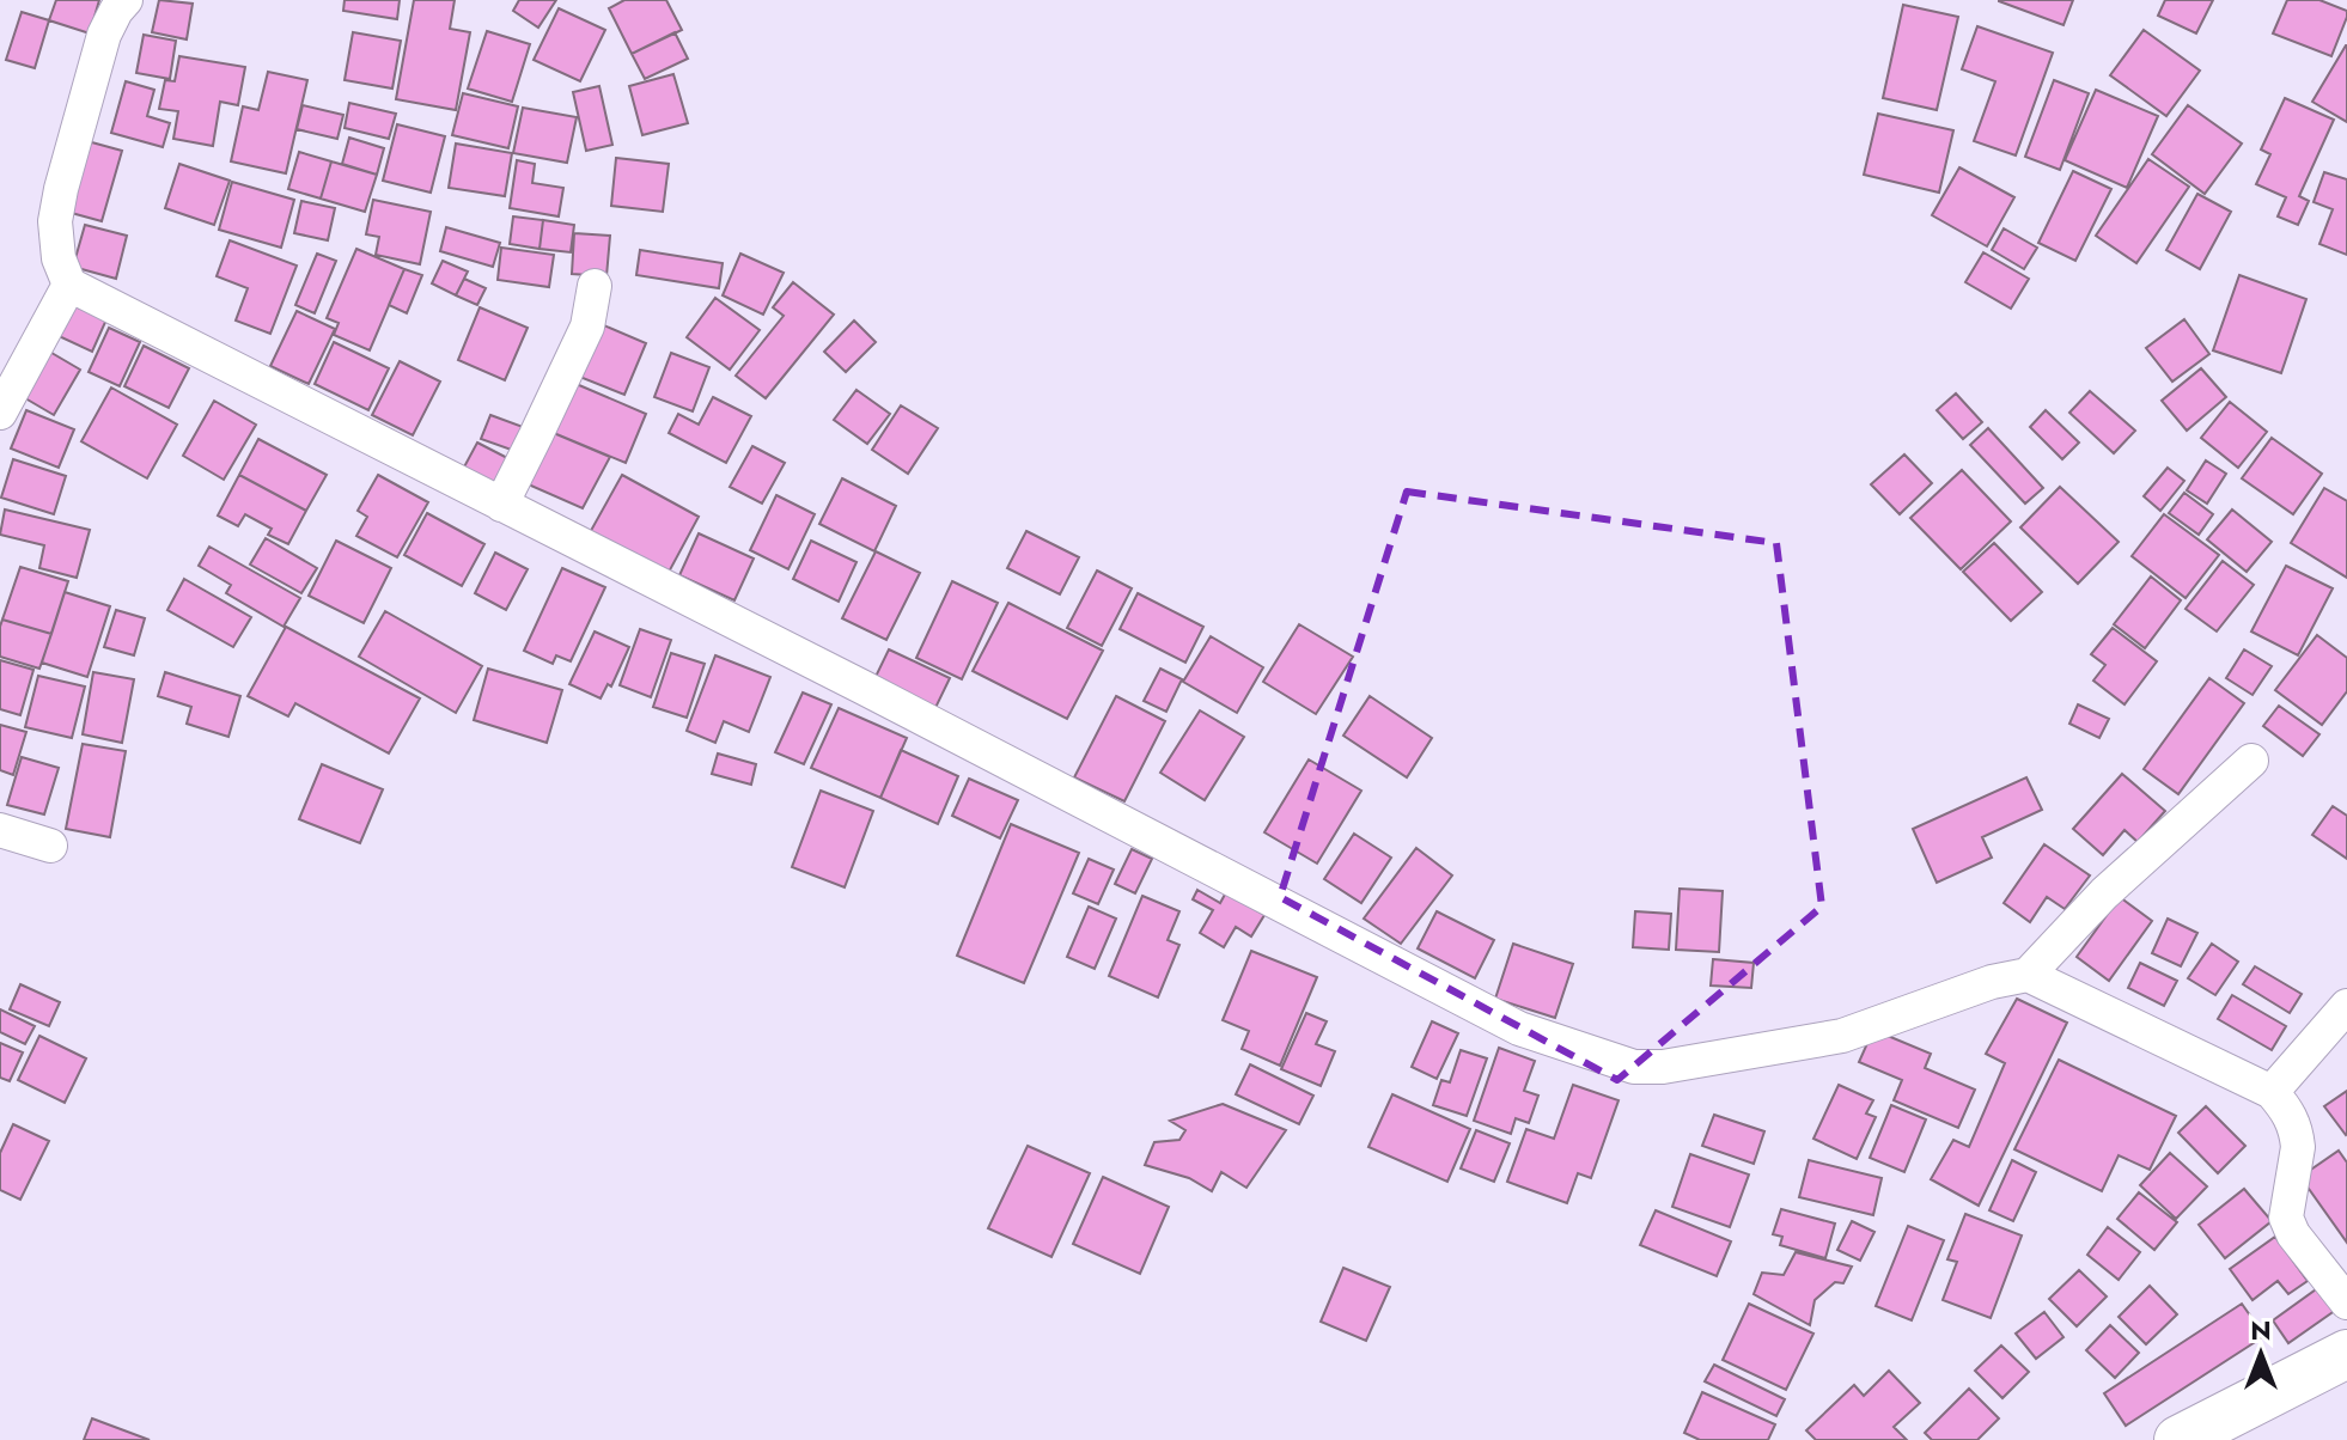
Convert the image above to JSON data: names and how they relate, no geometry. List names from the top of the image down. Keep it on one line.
{"north":"top"}
